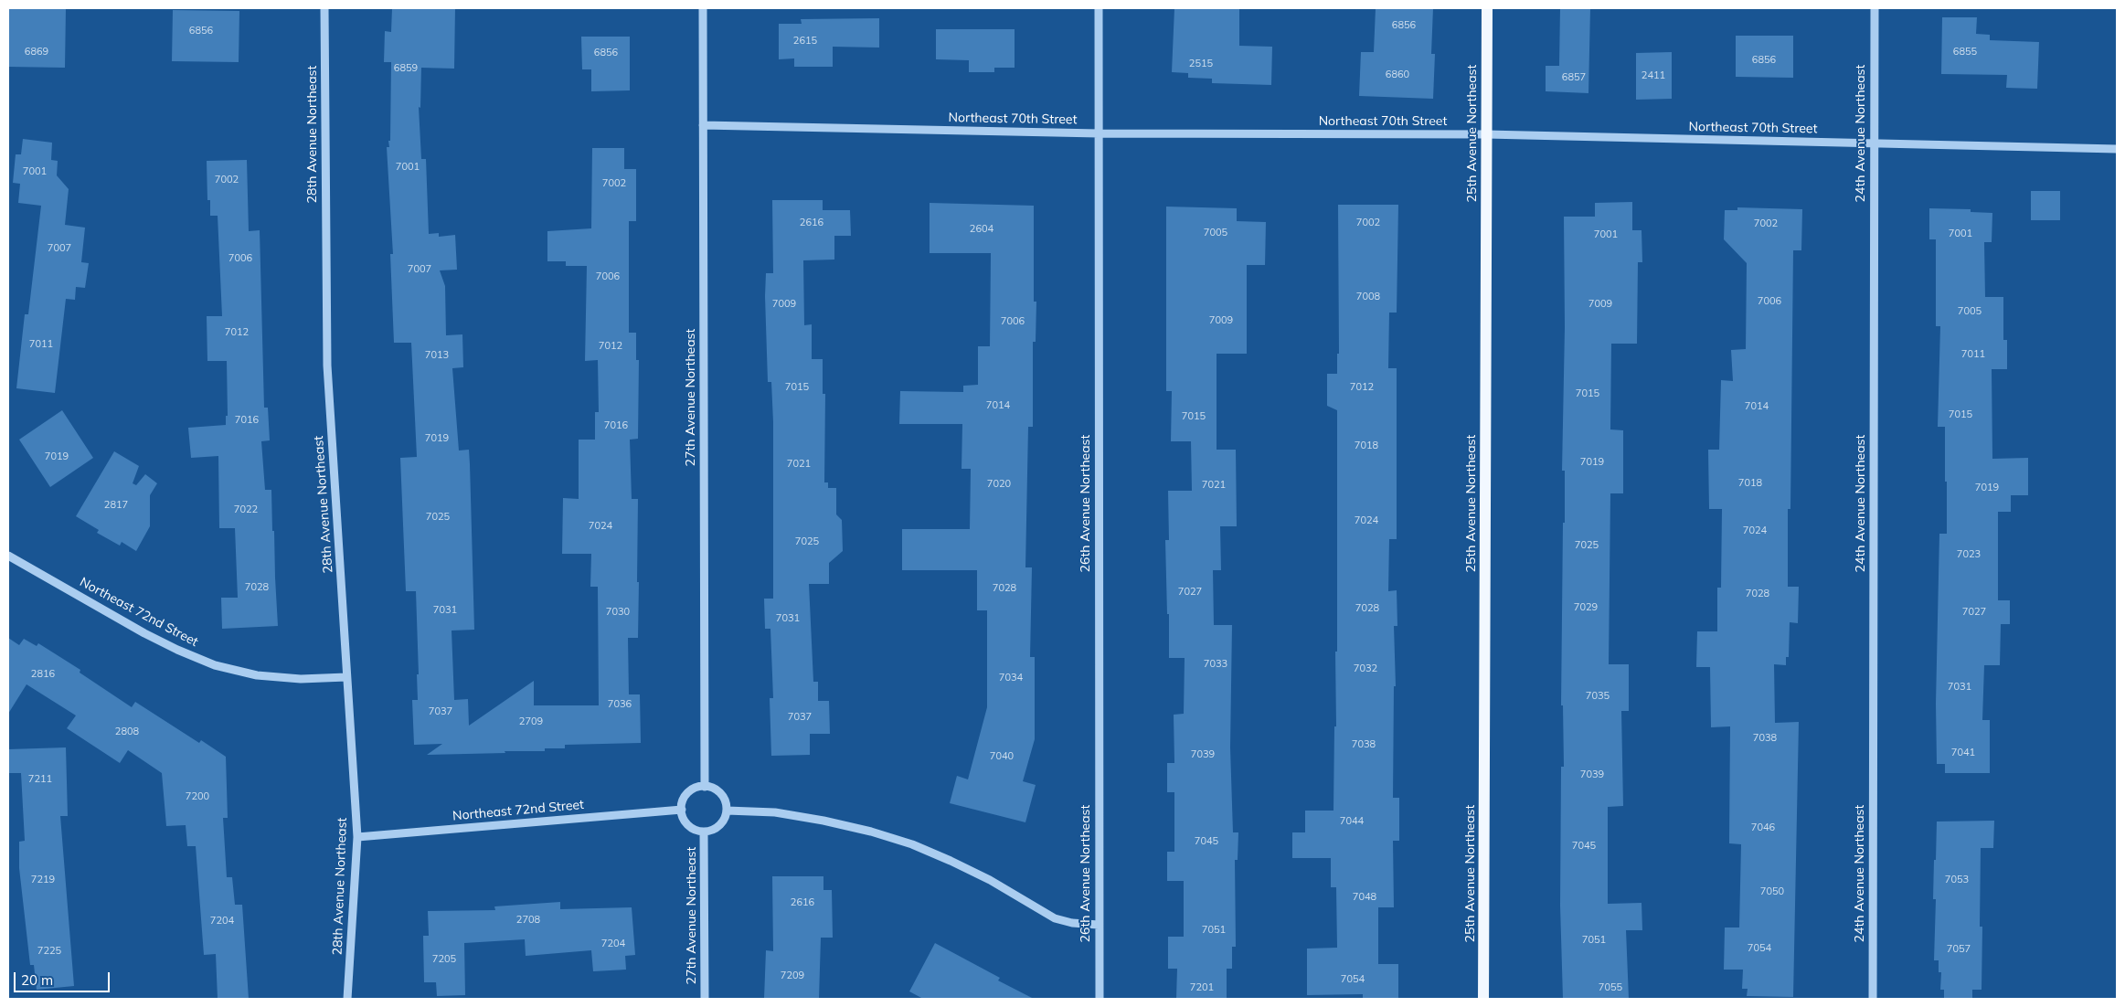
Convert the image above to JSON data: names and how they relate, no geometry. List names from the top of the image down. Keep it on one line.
{"streets":{"main road":["25th Avenue Northeast"],"street":["Northeast 70th Street","24th Avenue Northeast","28th Avenue Northeast","27th Avenue Northeast","26th Avenue Northeast","Northeast 72nd Street"]},"crossings":[["Northeast 70th Street","25th Avenue Northeast"],["Northeast 70th Street","24th Avenue Northeast"],["Northeast 70th Street","27th Avenue Northeast"],["Northeast 70th Street","26th Avenue Northeast"],["28th Avenue Northeast","Northeast 72nd Street"],["27th Avenue Northeast","Northeast 72nd Street"]],"house_numbers":["6856","6856","2615","6869","6855","6856","6856","2515","6859","6860","2411","6857","7001","7001","7002","7002","2616","7002","7002","2604","7005","7001","7001","7007","7006","7007","7006","7008","7006","7009","7009","7005","7009","7006","7012","7011","7012","7011","7013","7015","7012","7015","7014","7014","7015","7015","7016","7016","7019","7018","7019","7019","7021","7018","7020","7021","7019","2817","7022","7025","7024","7024","7024","7025","7025","7023","7028","7028","7027","7028","7029","7028","7031","7030","7027","7031","7033","7032","2816","7034","7031","7035","7036","7037","7037","2709","2808","7038","7038","7041","7039","7040","7039","7211","7200","7044","7046","7045","7045","7219","7053","7050","7048","2616","2708","7204","7051","7051","7204","7054","7057","7225","7205","7209","7054","7201","7055"],"scale_bar":"20 m"}
